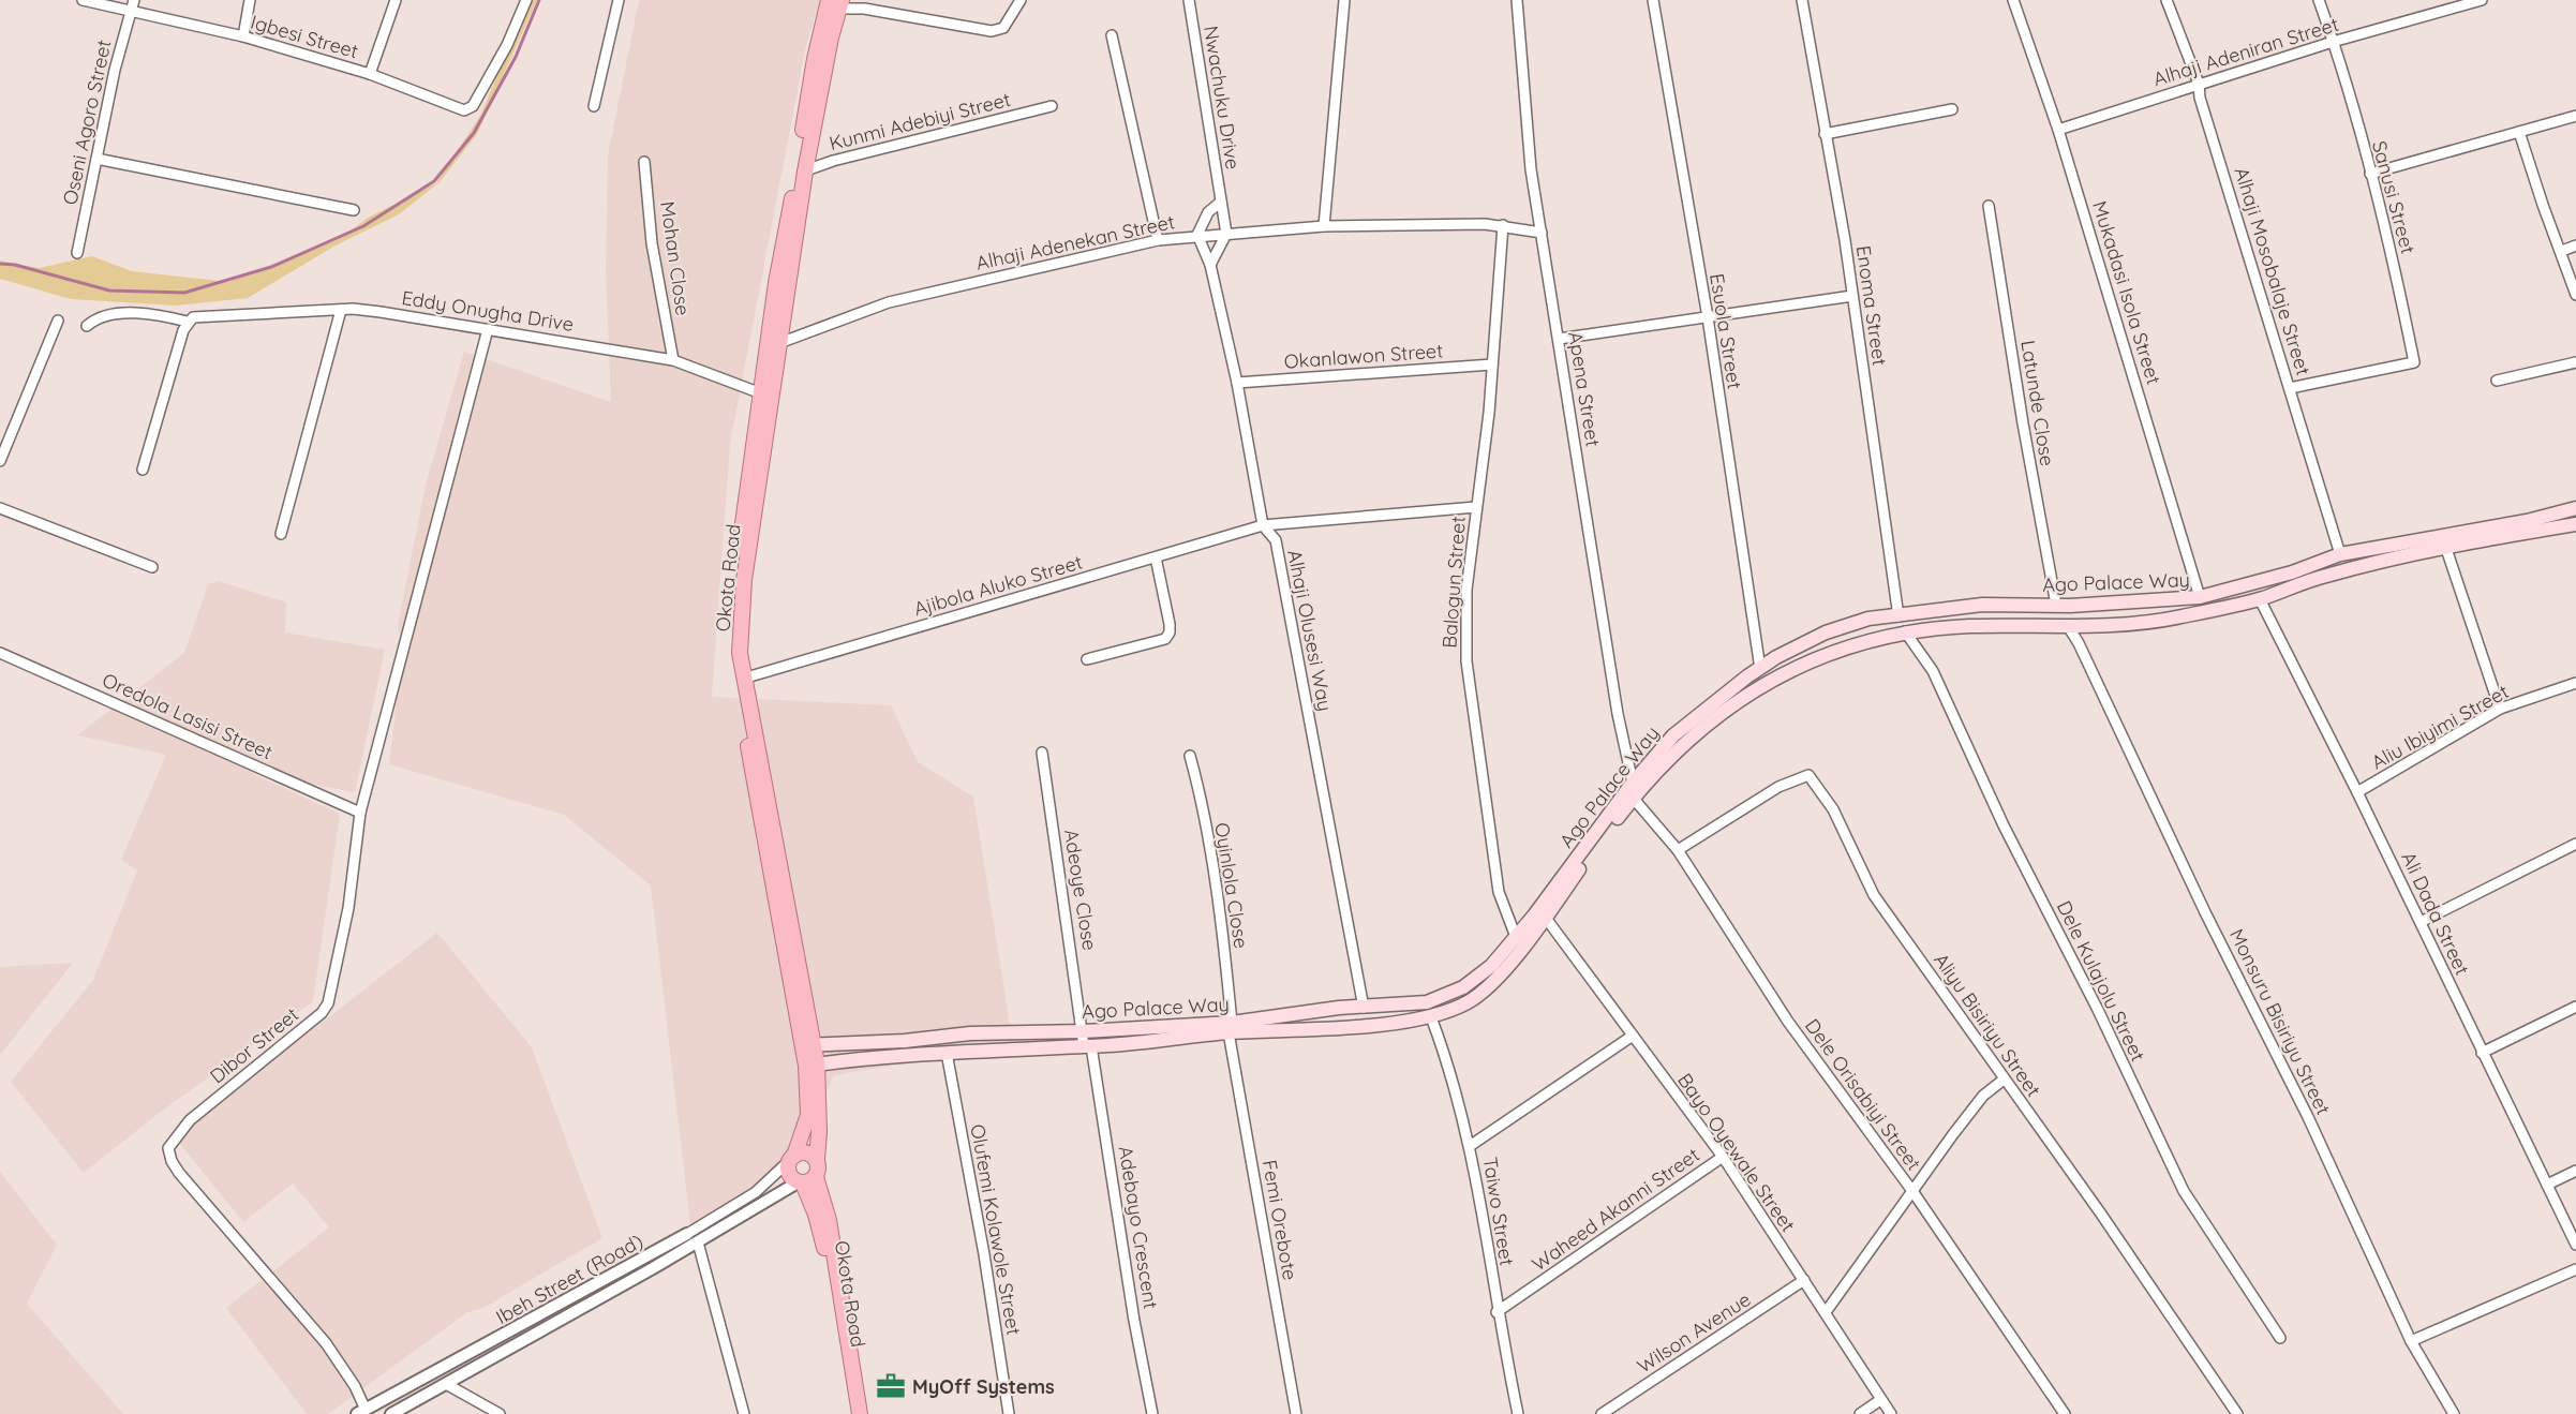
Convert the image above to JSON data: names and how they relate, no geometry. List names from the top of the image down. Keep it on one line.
{"streets":{"main road":["Okota Road","Ago Palace Way"],"street":["Igbesi Street","Alhaji Adeniran Street","Nwachuku Drive","Kunmi Adebiyi Street","Oseni Agoro Street","Sanusi Street","Alhaji Adenekan Street","Mohan Close","Alhaji Mosobalaje Street","Mukadasi Isola Street","Enoma Street","Eddy Onugha Drive","Esuola Street","Okanlawon Street","Apena Street","Latunde Close","Balogun Street","Ajibola Aluko Street","Alhaji Olusesi Way","Oredola Lasisi Street","Aliu Ibiyimi Street","Oyinlola Close","Adeoye Close","Ali Dada Street","Dele Kulajolu Street","Monsuru Bisiriyu Street","Aliyu Bisiriyu Street","Dibor Street","Dele Orisabiyi Street","Bayo Oyewale Street","Waheed Akanni Street","Taiwo Street","Femi Orebote","Adebayo Crescent","Olufemi Kolawole Street","Ibeh Street (Road)","Wilson Avenue"]},"crossings":[["Igbesi Street","Oseni Agoro Street"],["Alhaji Adeniran Street","Sanusi Street"],["Alhaji Adeniran Street","Alhaji Mosobalaje Street"],["Alhaji Adeniran Street","Mukadasi Isola Street"],["Nwachuku Drive","Alhaji Adenekan Street"],["Kunmi Adebiyi Street","Okota Road"],["Sanusi Street","Alhaji Mosobalaje Street"],["Alhaji Adenekan Street","Apena Street"],["Alhaji Adenekan Street","Okota Road"],["Alhaji Adenekan Street","Balogun Street"],["Alhaji Adenekan Street","Alhaji Olusesi Way"],["Mohan Close","Eddy Onugha Drive"],["Alhaji Mosobalaje Street","Ago Palace Way"],["Mukadasi Isola Street","Ago Palace Way"],["Enoma Street","Ago Palace Way"],["Eddy Onugha Drive","Okota Road"],["Eddy Onugha Drive","Dibor Street"],["Esuola Street","Ago Palace Way"],["Okanlawon Street","Balogun Street"],["Okanlawon Street","Alhaji Olusesi Way"],["Apena Street","Ago Palace Way"],["Latunde Close","Ago Palace Way"],["Okota Road","Ago Palace Way"],["Okota Road","Ajibola Aluko Street"],["Okota Road","Ibeh Street (Road)"],["Balogun Street","Ago Palace Way"],["Balogun Street","Ajibola Aluko Street"],["Ago Palace Way","Alhaji Olusesi Way"],["Ago Palace Way","Oyinlola Close"],["Ago Palace Way","Adeoye Close"],["Ago Palace Way","Ali Dada Street"],["Ago Palace Way","Dele Kulajolu Street"],["Ago Palace Way","Monsuru Bisiriyu Street"],["Ago Palace Way","Dele Orisabiyi Street"],["Ago Palace Way","Bayo Oyewale Street"],["Ago Palace Way","Taiwo Street"],["Ago Palace Way","Femi Orebote"],["Ago Palace Way","Adebayo Crescent"],["Ago Palace Way","Olufemi Kolawole Street"],["Ajibola Aluko Street","Alhaji Olusesi Way"],["Oredola Lasisi Street","Dibor Street"],["Aliu Ibiyimi Street","Ali Dada Street"],["Oyinlola Close","Femi Orebote"],["Adeoye Close","Adebayo Crescent"],["Aliyu Bisiriyu Street","Dele Orisabiyi Street"],["Dibor Street","Ibeh Street (Road)"],["Bayo Oyewale Street","Waheed Akanni Street"],["Bayo Oyewale Street","Wilson Avenue"],["Waheed Akanni Street","Taiwo Street"]],"places":{"office":["MyOff Systems"]}}
